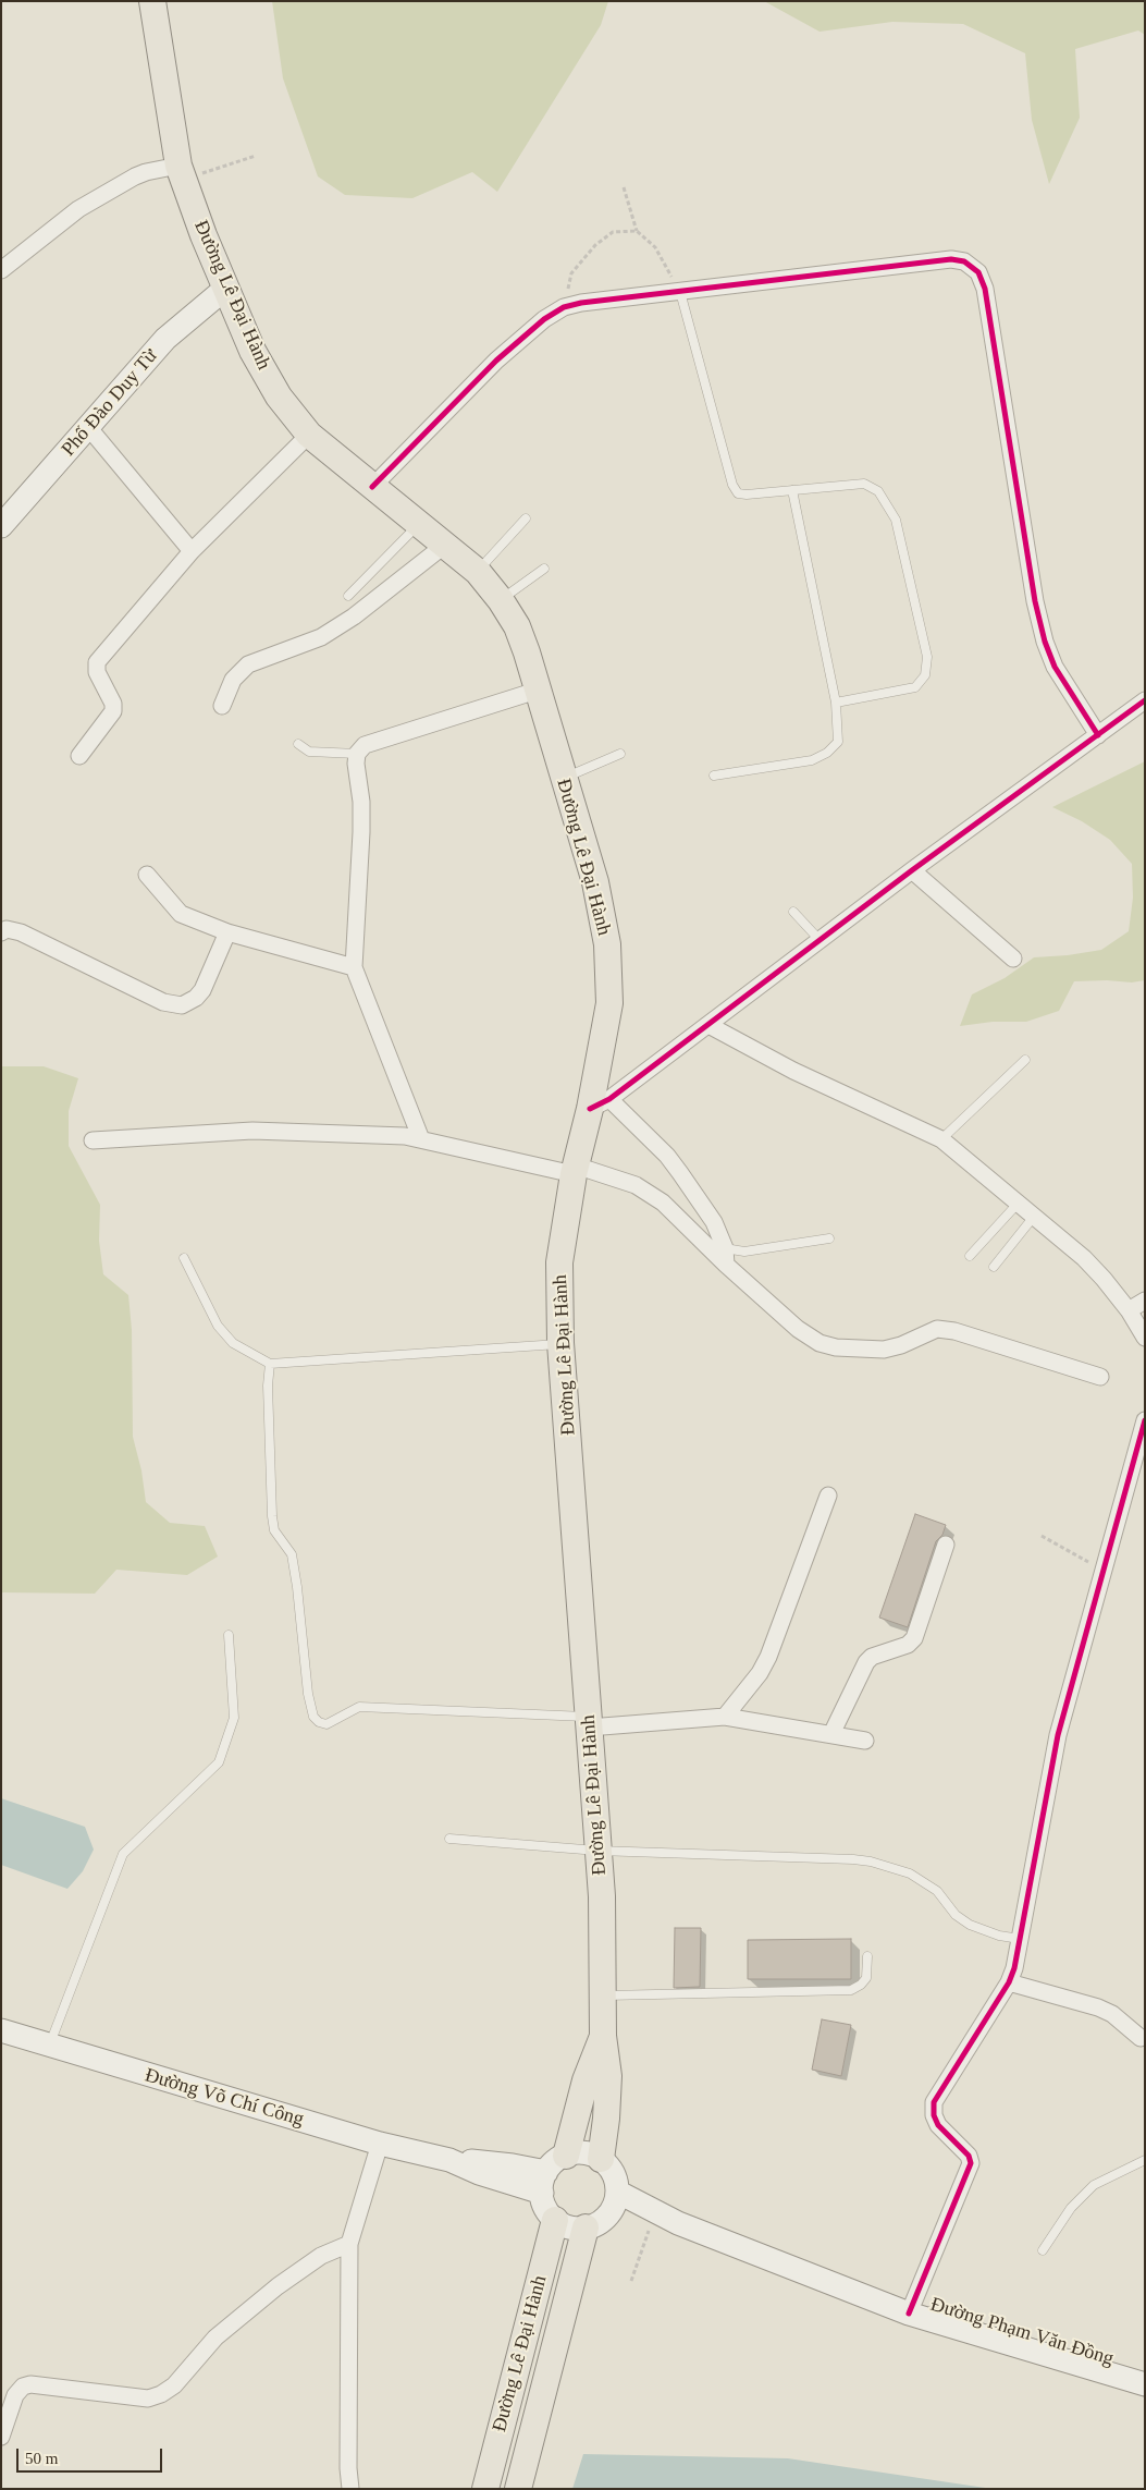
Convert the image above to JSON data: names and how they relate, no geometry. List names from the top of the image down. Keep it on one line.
{"streets":{"main road":["Đường Lê Đại Hành","Phố Đào Duy Từ","Đường Võ Chí Công","Đường Phạm Văn Đồng"]},"crossings":[["Đường Lê Đại Hành","Phố Đào Duy Từ"],["Đường Lê Đại Hành","Đường Võ Chí Công"],["Đường Lê Đại Hành","Đường Phạm Văn Đồng"],["Đường Võ Chí Công","Đường Phạm Văn Đồng"]],"scale_bar":"50 m"}
